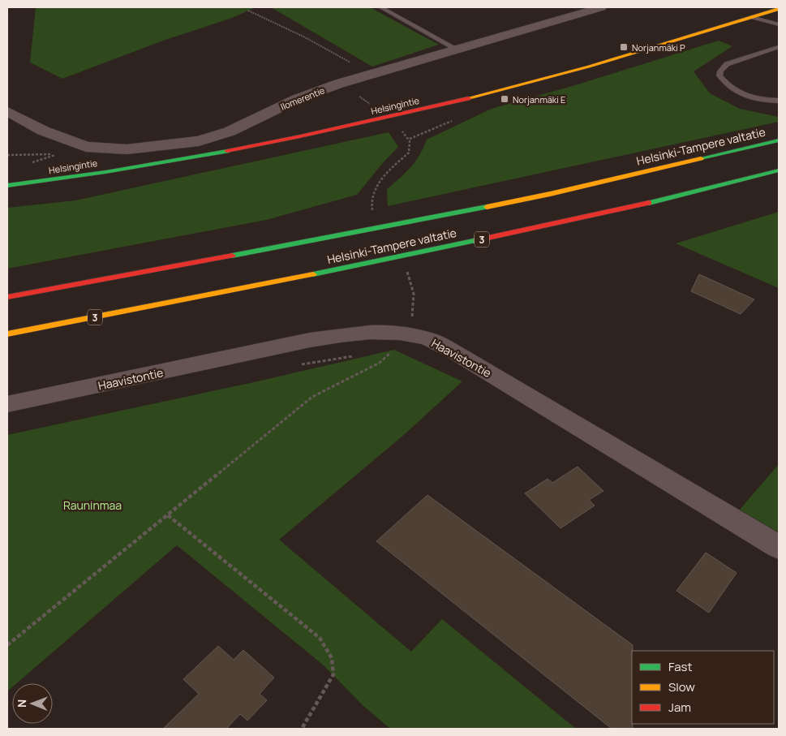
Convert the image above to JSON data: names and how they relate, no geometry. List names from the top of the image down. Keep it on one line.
{"streets":{"main road":["Helsingintie","Helsinki-Tampere valtatie","3"],"street":["Ilomerentie","Haavistontie"]},"parks":["Rauninmaa"],"places":{"transit":["Norjanmäki P","Norjanmäki E"]},"legend":["Fast","Slow","Jam"],"north":"left"}
